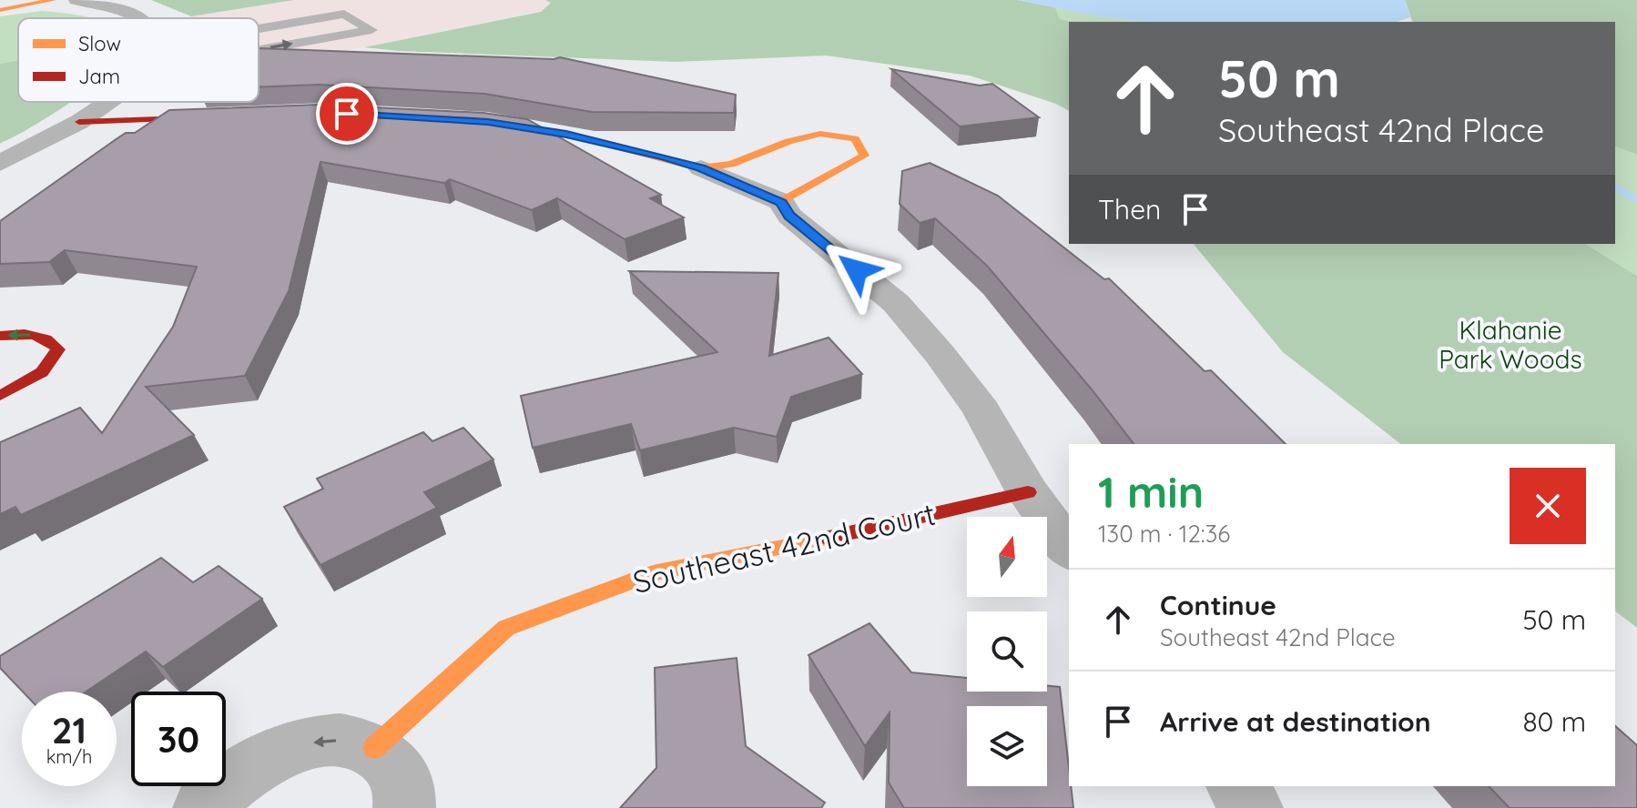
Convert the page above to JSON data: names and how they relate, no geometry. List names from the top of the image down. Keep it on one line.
{"streets":{"street":["Southeast 42nd Court"]},"parks":["Klahanie Park Woods"],"legend":["Slow","Jam"],"north":"top","page":{"turn":["50 m","Southeast 42nd Place"],"then":"Then","heading":["1 min","130 m · 12:36"],"list":[{"name":"Continue","note":"Southeast 42nd Place","value":"50 m"},{"name":"Arrive at destination","value":"80 m"}],"speed":"21 km/h","limit":"30"}}
